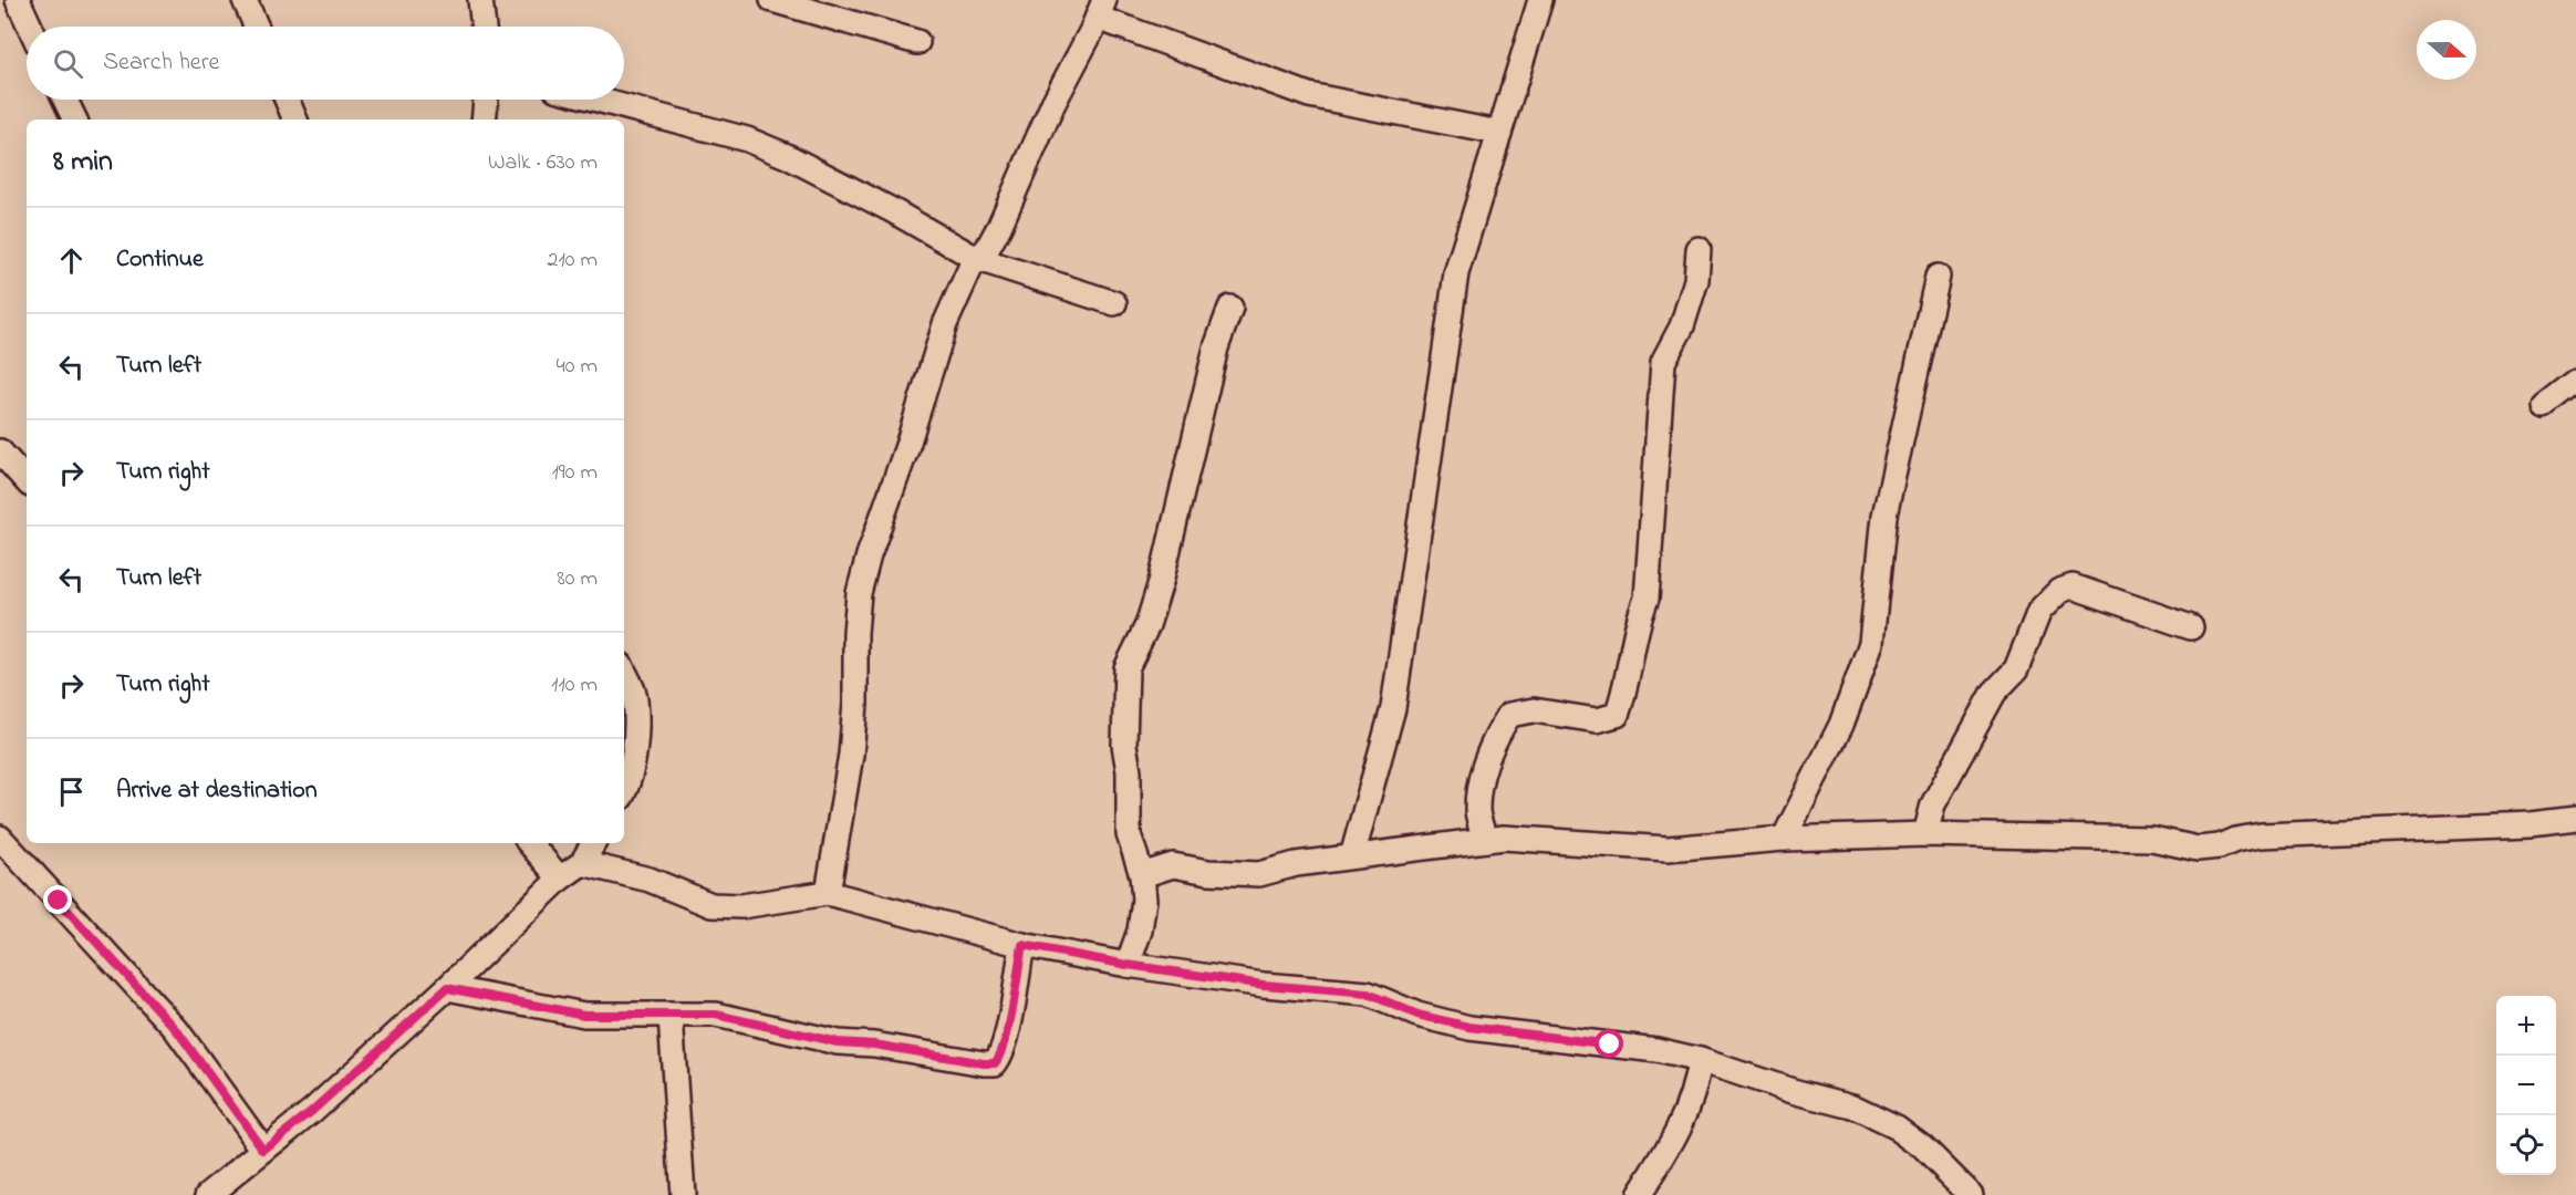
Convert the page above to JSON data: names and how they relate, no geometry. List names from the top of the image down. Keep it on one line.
{"north":"right","page":{"search":"Search here","heading":["8 min","Walk · 630 m"],"list":[["Continue","210 m"],["Turn left","40 m"],["Turn right","190 m"],["Turn left","80 m"],["Turn right","110 m"],"Arrive at destination"],"map_buttons":["+","−"]}}
